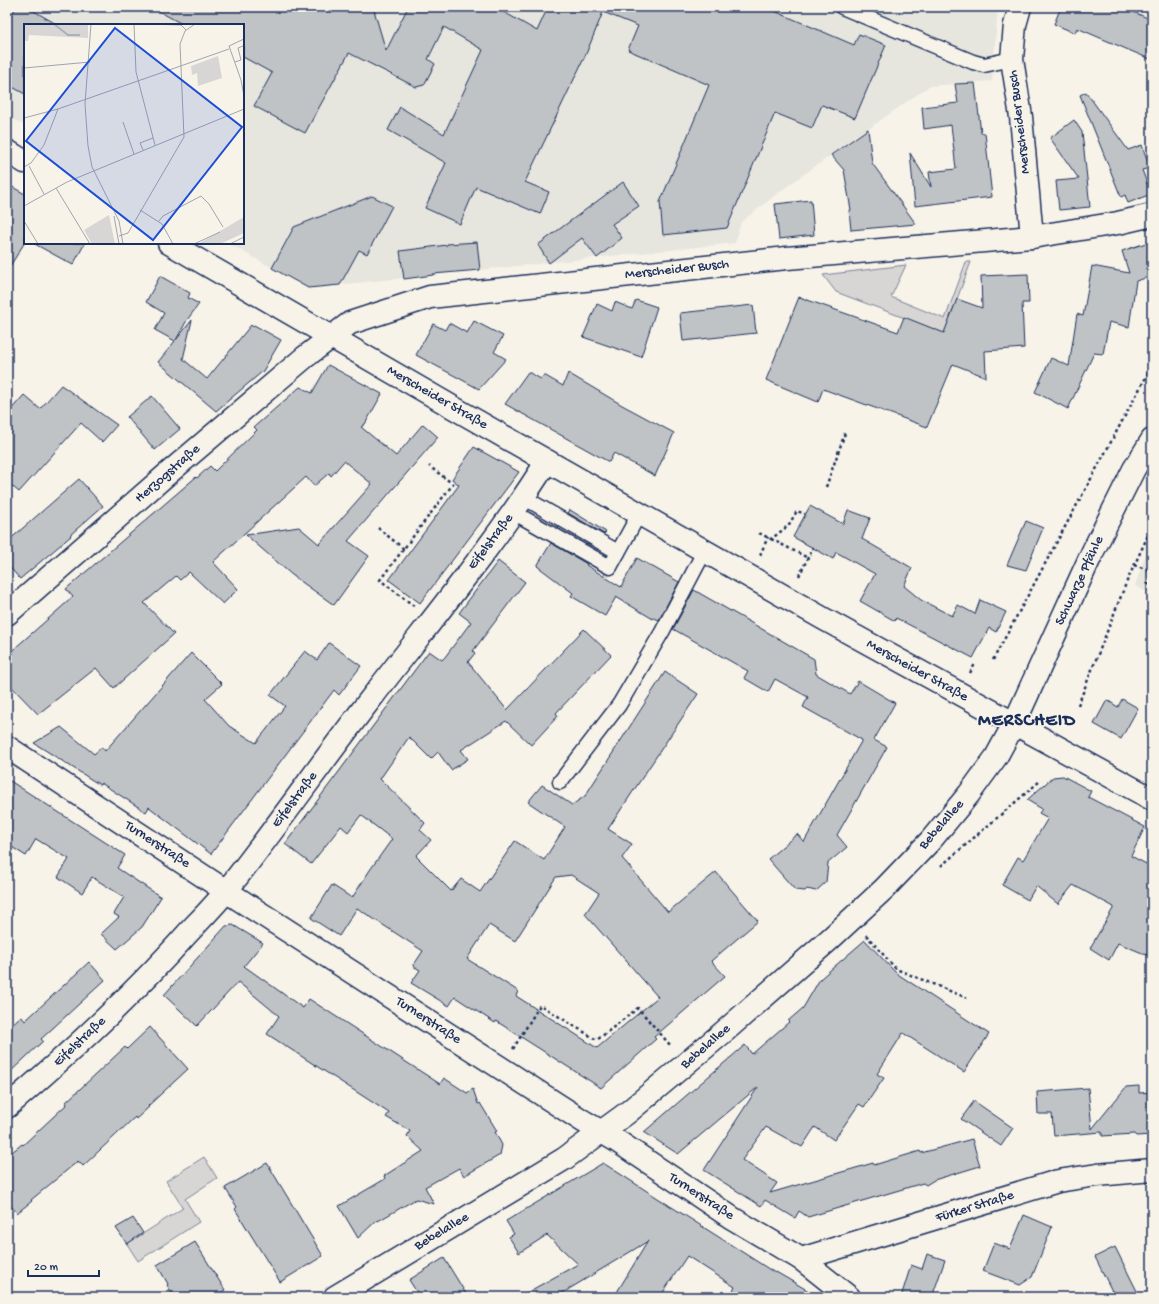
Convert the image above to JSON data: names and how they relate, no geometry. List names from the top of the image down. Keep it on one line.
{"streets":{"street":["Merscheider Busch","Merscheider Straße","Herzogstraße","Eifelstraße","Schwarze Pfähle","Bebelallee","Turnerstraße","Fürker Straße"]},"crossings":[["Merscheider Busch","Merscheider Straße"],["Merscheider Busch","Herzogstraße"],["Merscheider Straße","Herzogstraße"],["Merscheider Straße","Eifelstraße"],["Merscheider Straße","Schwarze Pfähle"],["Merscheider Straße","Bebelallee"],["Eifelstraße","Turnerstraße"],["Schwarze Pfähle","Bebelallee"],["Bebelallee","Turnerstraße"],["Turnerstraße","Fürker Straße"]],"districts":["MERSCHEID"],"scale_bar":"20 m"}
